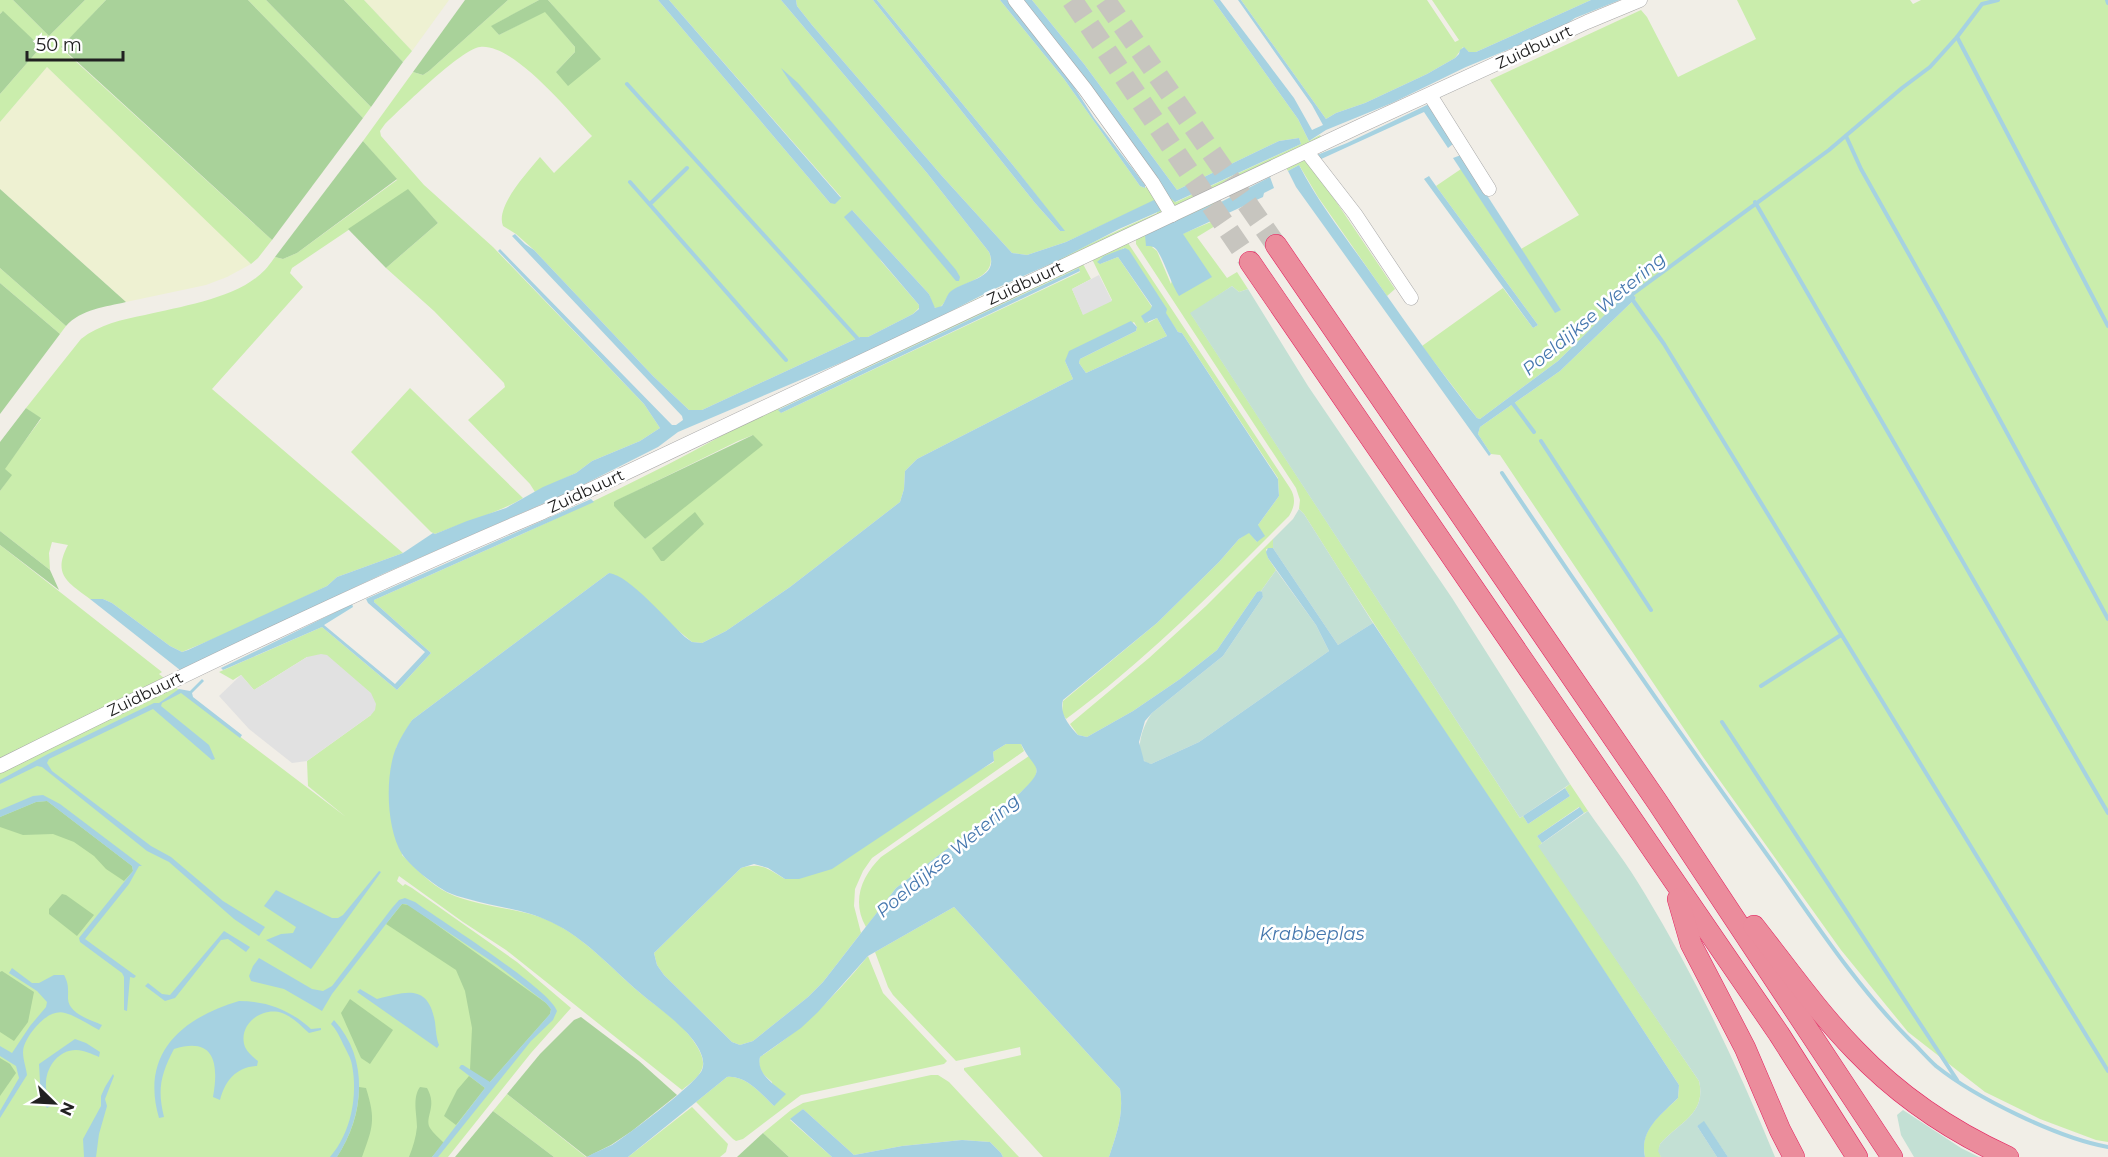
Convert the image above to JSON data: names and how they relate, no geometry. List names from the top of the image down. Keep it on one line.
{"streets":{"street":["Zuidbuurt"]},"water":["Poeldijkse Wetering","Krabbeplas"],"scale_bar":"50 m","north":"bottom right"}
